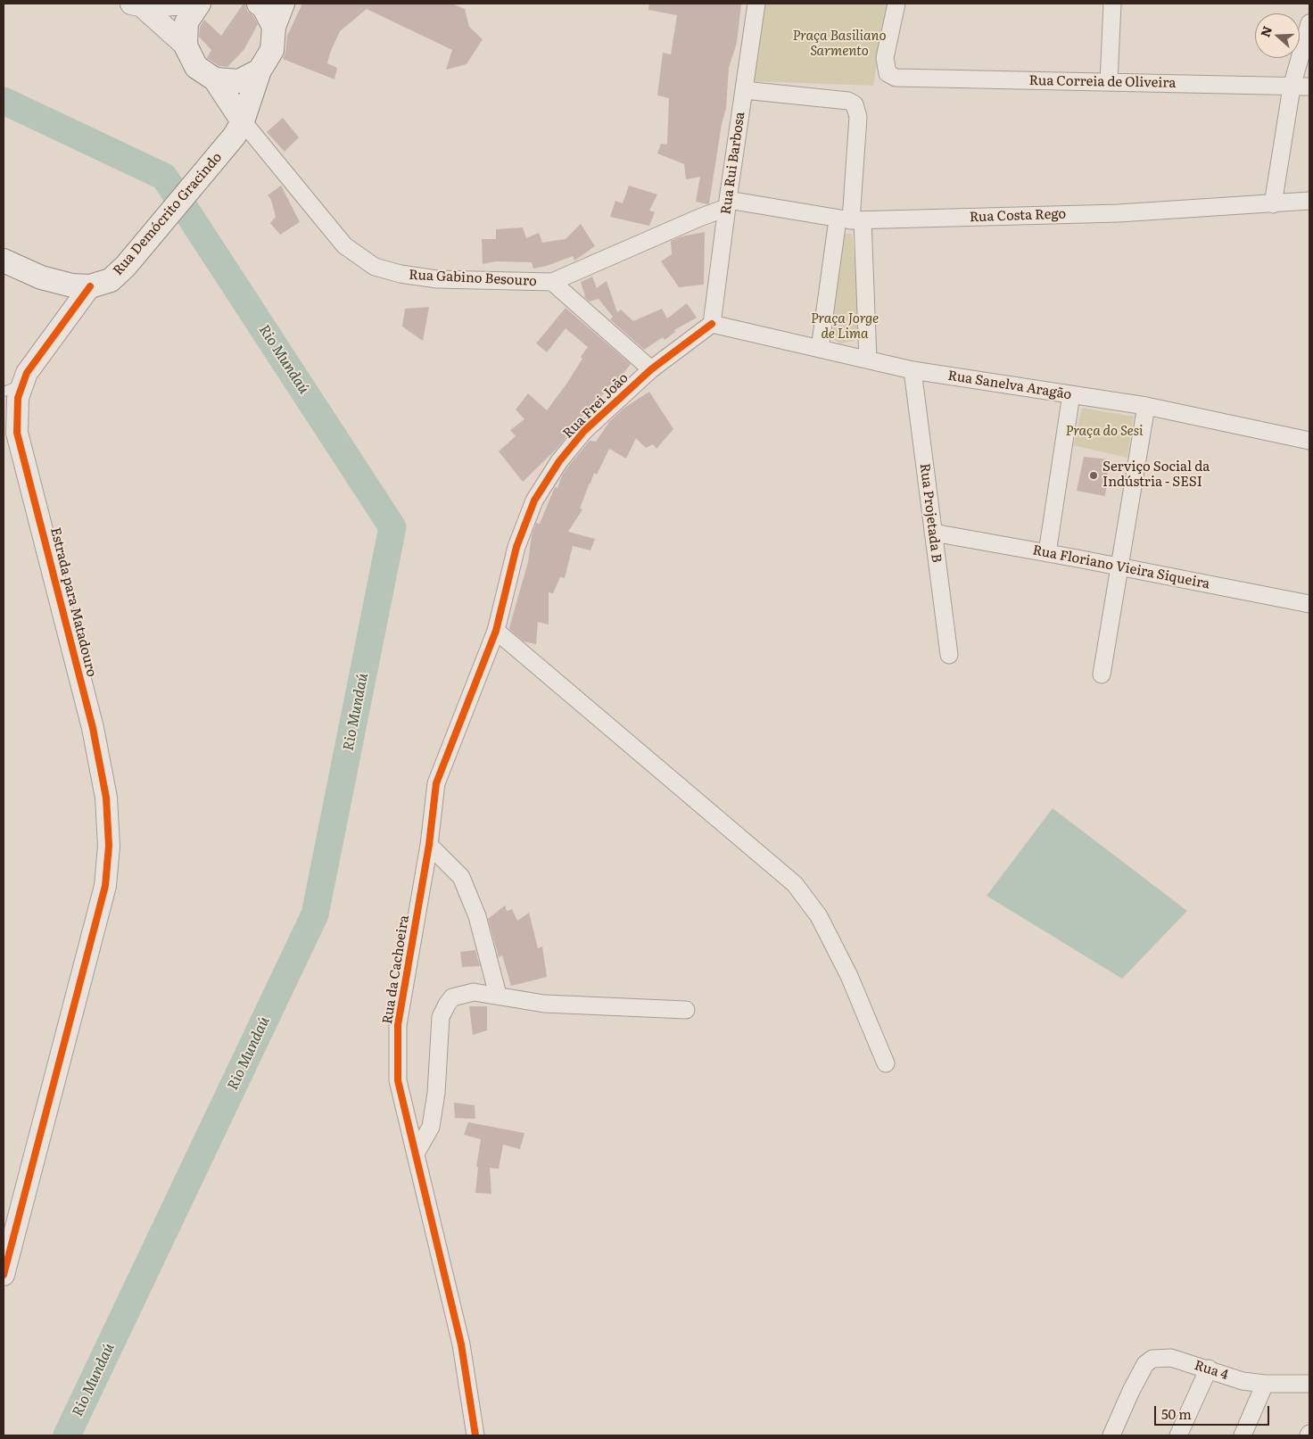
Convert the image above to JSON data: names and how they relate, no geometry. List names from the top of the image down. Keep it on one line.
{"streets":{"main road":["Rua Demócrito Gracindo"],"street":["Rua Correia de Oliveira","Rua Rui Barbosa","Rua Costa Rego","Rua Gabino Besouro","Rua Sanelva Aragão","Rua Frei João","Rua Projetada B","Rua Floriano Vieira Siqueira","Estrada para Matadouro","Rua da Cachoeira","Rua 4"]},"crossings":[["Rua Rui Barbosa","Rua Costa Rego"],["Rua Rui Barbosa","Rua Gabino Besouro"],["Rua Rui Barbosa","Rua Sanelva Aragão"],["Rua Rui Barbosa","Rua Frei João"],["Rua Demócrito Gracindo","Rua Gabino Besouro"],["Rua Demócrito Gracindo","Estrada para Matadouro"],["Rua Costa Rego","Rua Gabino Besouro"],["Rua Sanelva Aragão","Rua Frei João"],["Rua Sanelva Aragão","Rua Projetada B"],["Rua Frei João","Rua da Cachoeira"],["Rua Projetada B","Rua Floriano Vieira Siqueira"]],"water":["Rio Mundaú"],"parks":["Praça Basiliano Sarmento","Praça Jorge de Lima","Praça do Sesi"],"places":["Serviço Social da Indústria - SESI"],"scale_bar":"50 m","north":"left"}
